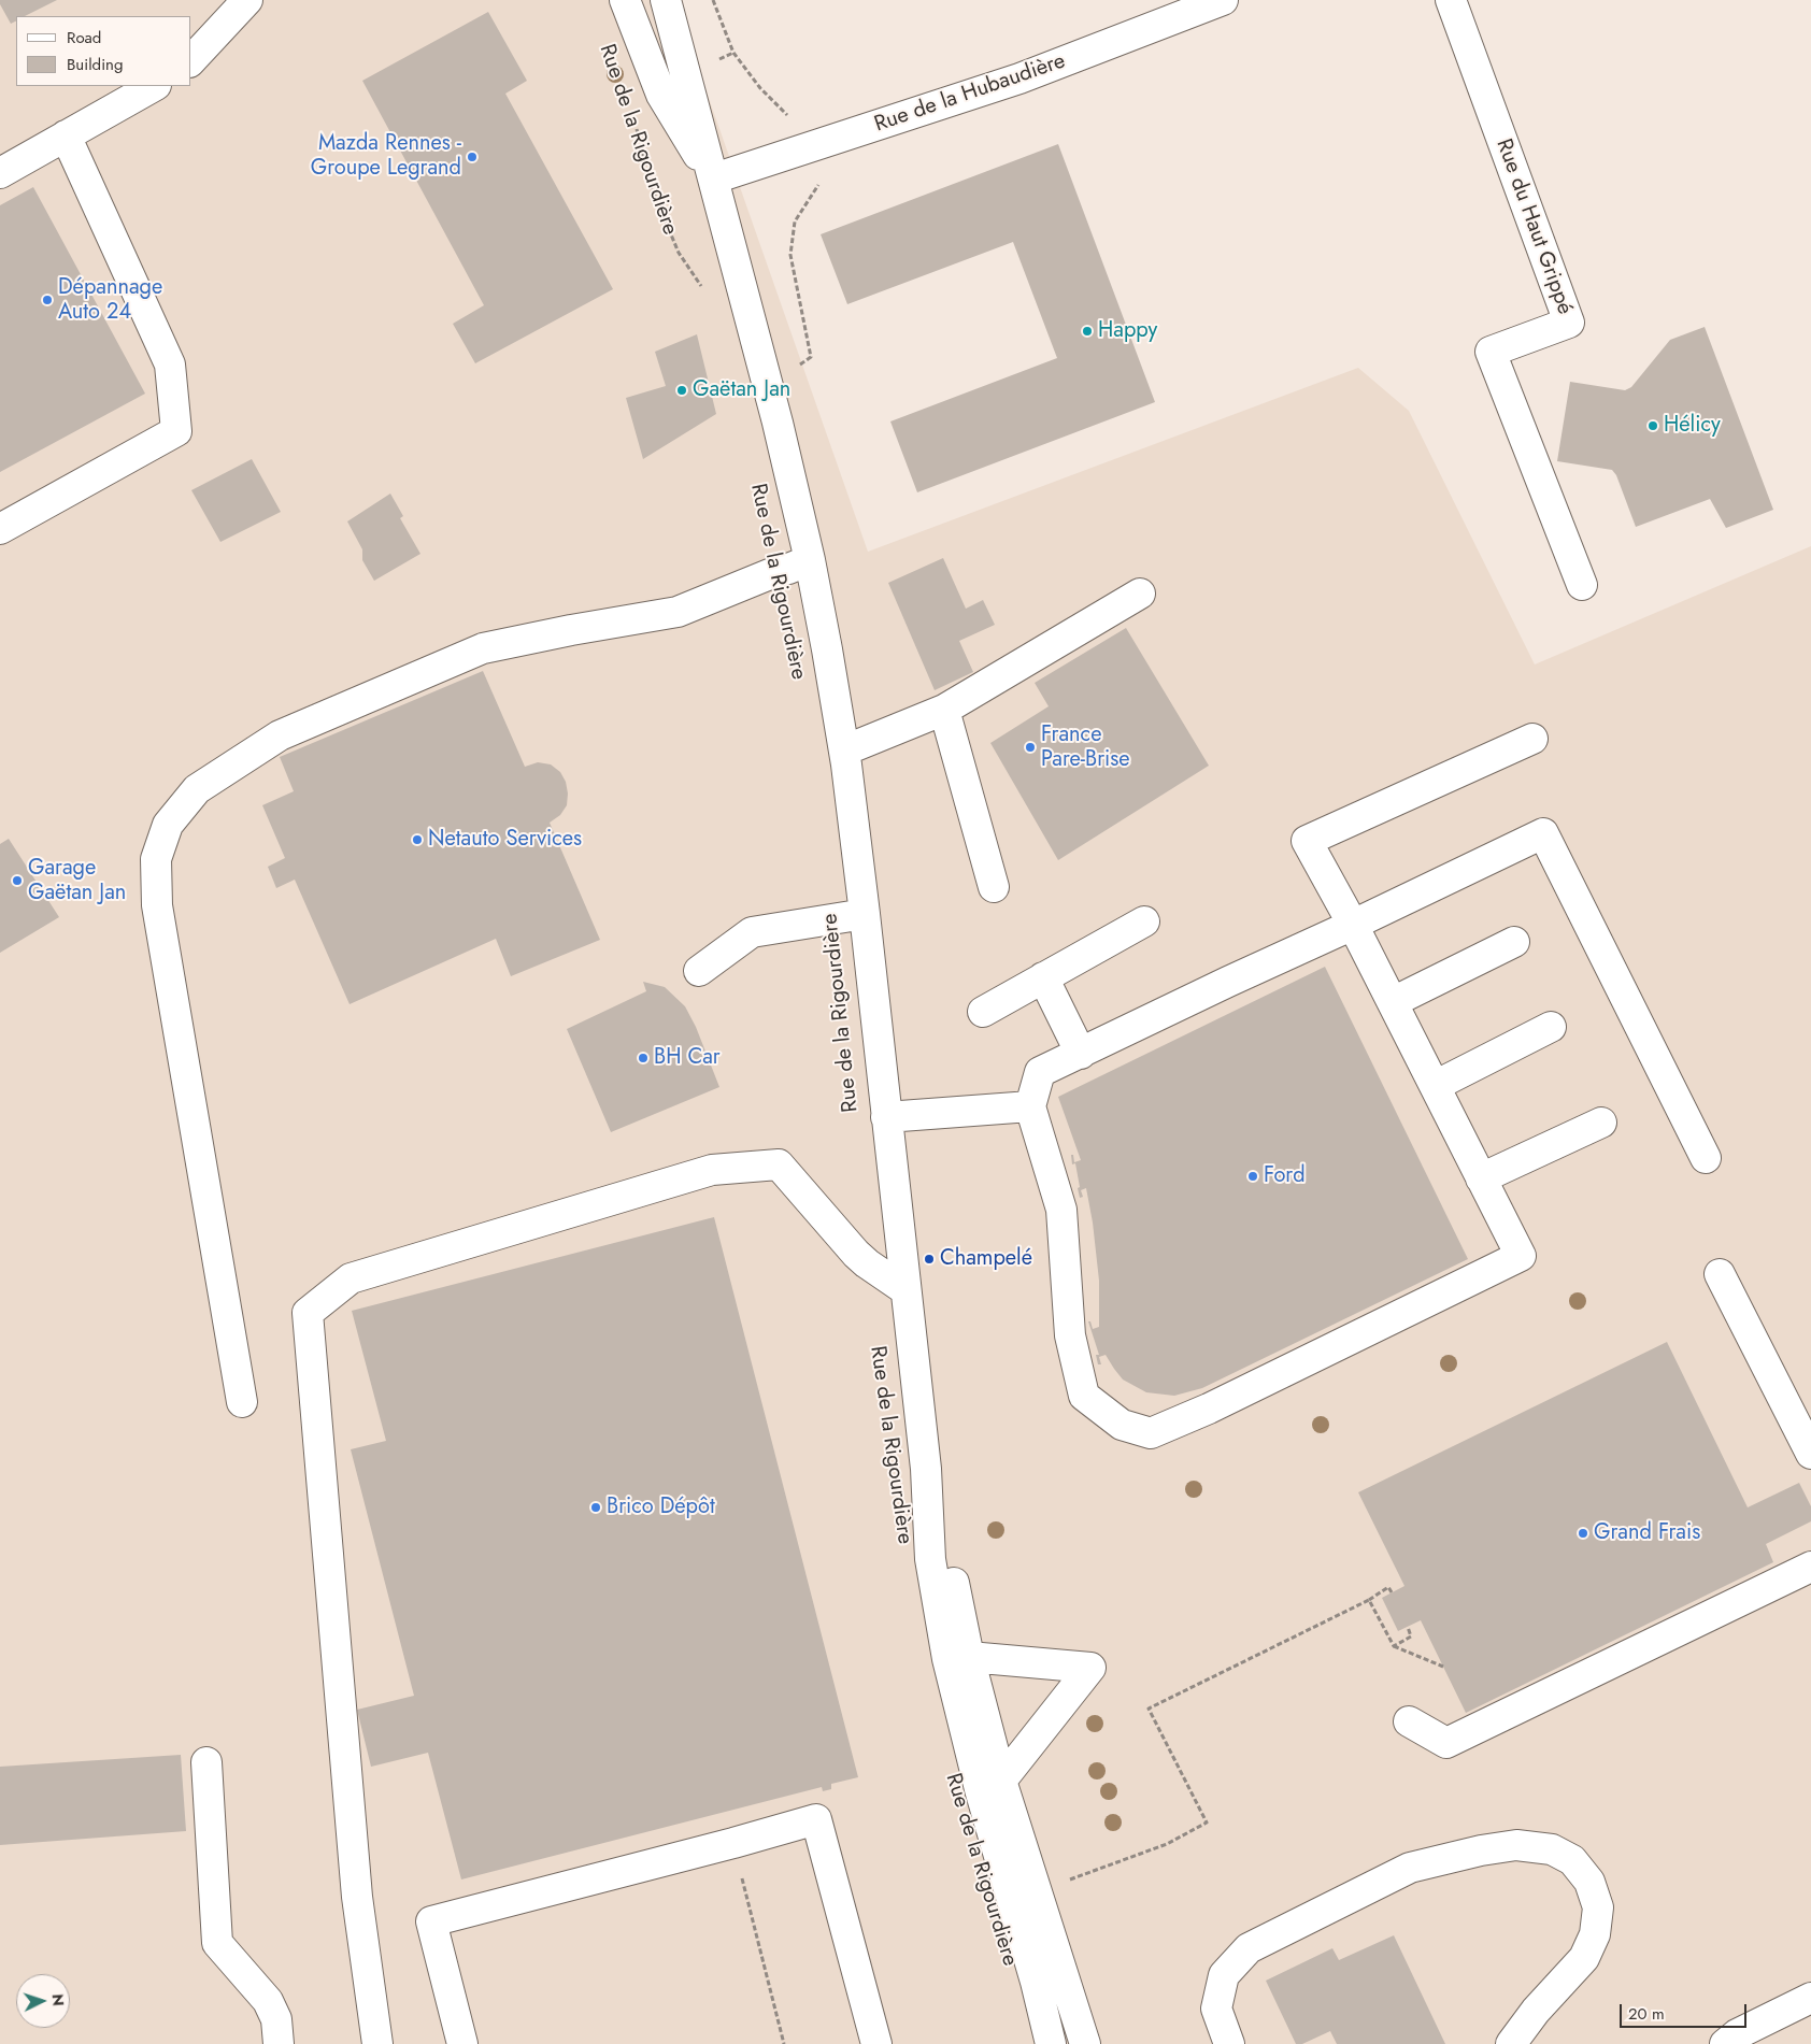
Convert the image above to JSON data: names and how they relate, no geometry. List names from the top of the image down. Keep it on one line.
{"streets":{"street":["Rue de la Hubaudière","Rue de la Rigourdière","Rue du Haut Grippé"]},"crossings":[["Rue de la Hubaudière","Rue de la Rigourdière"]],"places":["Mazda Rennes - Groupe Legrand","Dépannage Auto 24","Happy","Gaëtan Jan","Hélicy","France Pare-Brise","Netauto Services","Garage Gaëtan Jan","BH Car","Ford","Champelé","Brico Dépôt","Grand Frais"],"legend":["Road","Building"],"scale_bar":"20 m","north":"right"}
